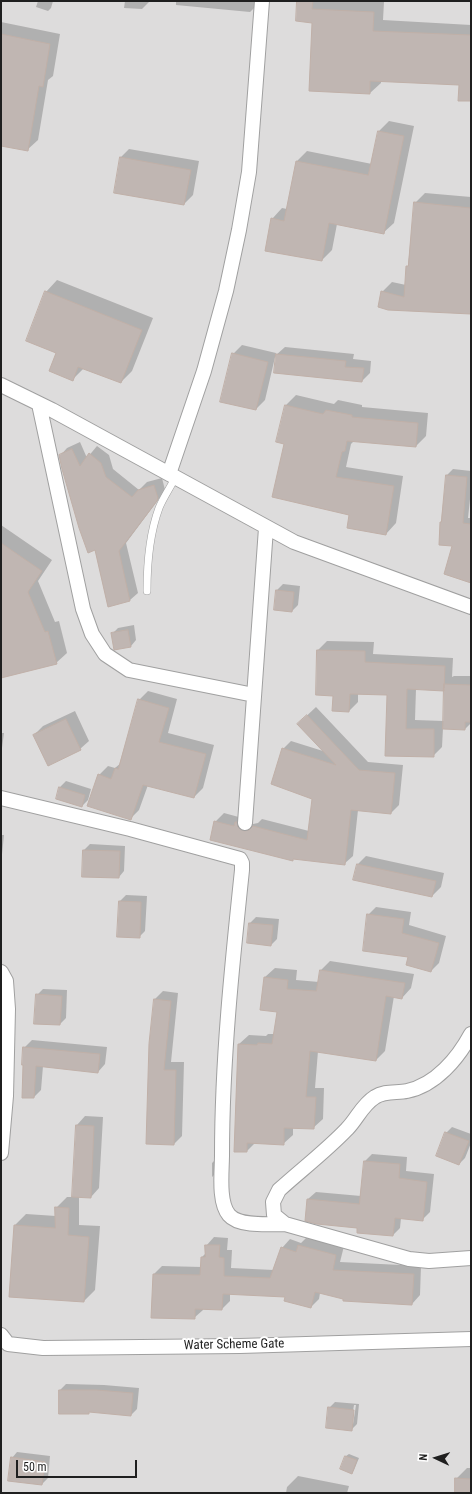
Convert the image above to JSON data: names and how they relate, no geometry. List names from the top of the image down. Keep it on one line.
{"streets":{"street":["Water Scheme Gate"]},"scale_bar":"50 m","north":"left"}
